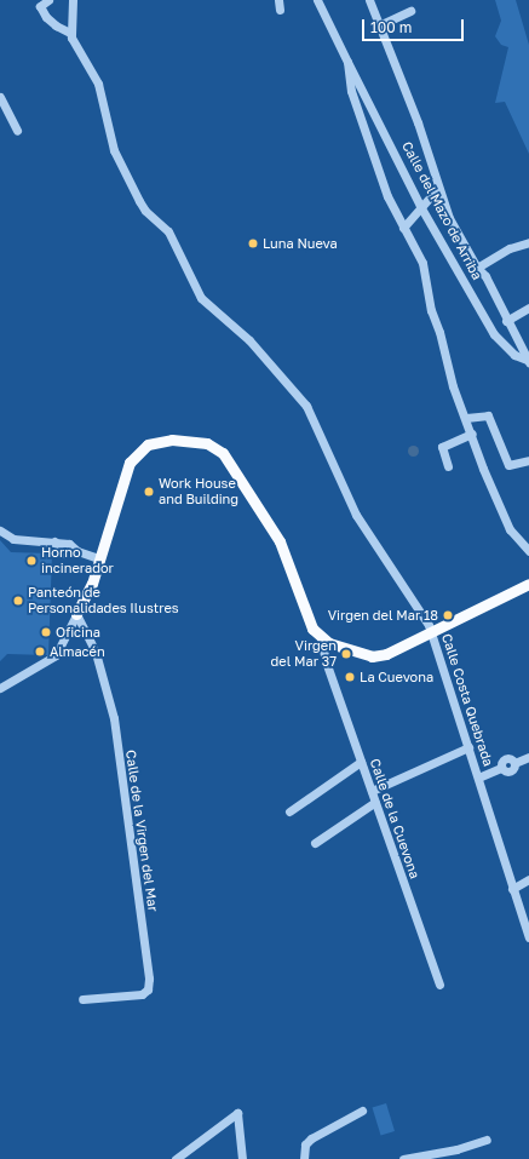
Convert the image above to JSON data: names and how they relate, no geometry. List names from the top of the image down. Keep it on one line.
{"streets":{"street":["Calle del Mazo de Arriba","Calle Costa Quebrada","Calle de la Cuevona","Calle de la Virgen del Mar"]},"places":["Luna Nueva","Work House and Building","Horno incinerador","Panteón de Personalidades Ilustres","Virgen del Mar 18","Oficina","Almacén","Virgen del Mar 37","La Cuevona"],"scale_bar":"100 m"}
